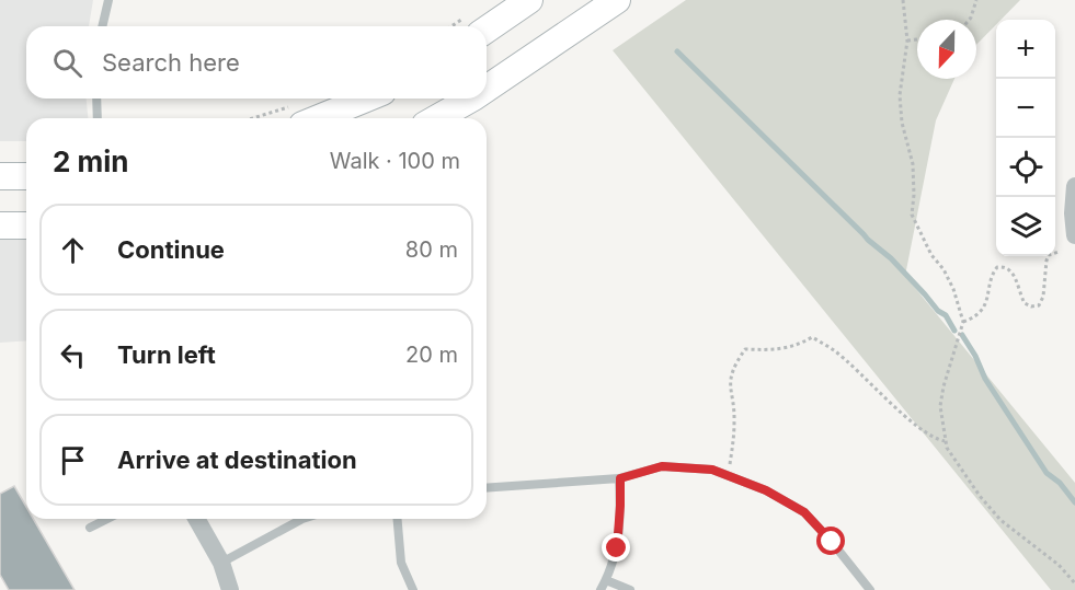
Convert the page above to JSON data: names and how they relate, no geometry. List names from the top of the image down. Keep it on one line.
{"north":"bottom","page":{"map_buttons":["+","−"],"search":"Search here","heading":["2 min","Walk · 100 m"],"list":[["Continue","80 m"],["Turn left","20 m"],"Arrive at destination"]}}
